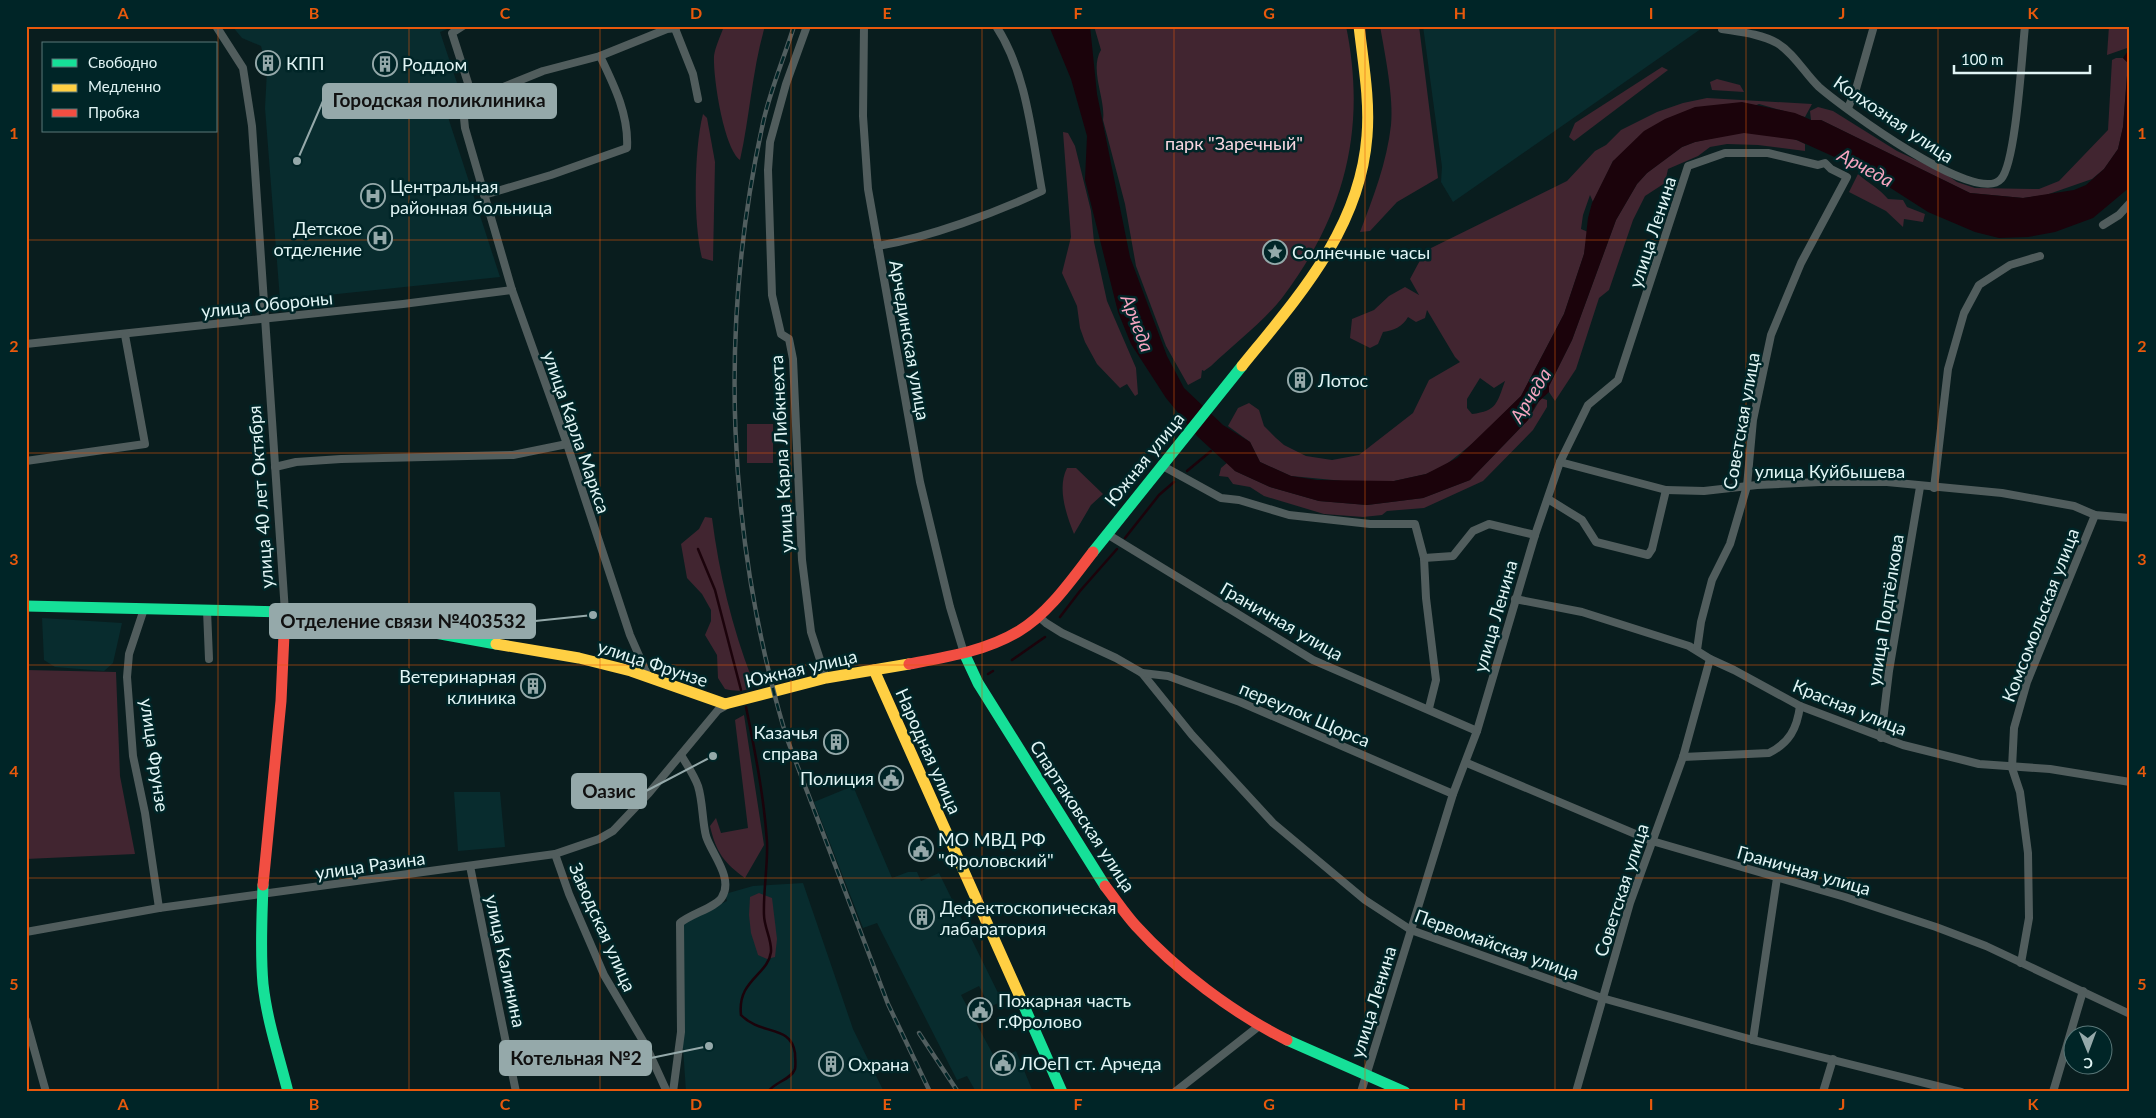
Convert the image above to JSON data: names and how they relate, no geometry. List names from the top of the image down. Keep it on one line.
{"streets":{"main road":["Южная улица","улица 40 лет Октября","улица Фрунзе","Народная улица","Спартаковская улица"],"street":["Колхозная улица","улица Ленина","улица Обороны","Арчединская улица","Советская улица","улица Карла Маркса","улица Карла Либкнехта","улица Куйбышева","улица Подтёлкова","Комсомольская улица","Граничная улица","Красная улица","переулок Щорса","улица Разина","Заводская улица","Первомайская улица","улица Калинина"]},"crossings":[["улица Ленина","Советская улица"],["улица Ленина","улица Куйбышева"],["улица Ленина","Граничная улица"],["улица Ленина","Красная улица"],["улица Ленина","переулок Щорса"],["улица Ленина","Спартаковская улица"],["улица Ленина","Первомайская улица"],["улица Обороны","улица Карла Маркса"],["улица Обороны","улица 40 лет Октября"],["Арчединская улица","Южная улица"],["Арчединская улица","Спартаковская улица"],["Советская улица","улица Куйбышева"],["Советская улица","Граничная улица"],["Советская улица","Красная улица"],["Советская улица","Первомайская улица"],["улица Карла Маркса","улица Фрунзе"],["улица Карла Либкнехта","Южная улица"],["Южная улица","Граничная улица"],["Южная улица","улица Фрунзе"],["Южная улица","Народная улица"],["Южная улица","Спартаковская улица"],["Южная улица","улица Разина"],["Южная улица","Первомайская улица"],["улица Куйбышева","улица Подтёлкова"],["улица Куйбышева","Комсомольская улица"],["улица 40 лет Октября","улица Фрунзе"],["улица 40 лет Октября","улица Разина"],["улица Подтёлкова","Красная улица"],["Комсомольская улица","Граничная улица"],["Комсомольская улица","Красная улица"],["улица Фрунзе","улица Разина"],["переулок Щорса","Первомайская улица"],["улица Разина","Заводская улица"],["улица Разина","улица Калинина"]],"water":["Арчеда"],"parks":["парк \"Заречный\""],"places":{"building":["КПП","Роддом","Лотос","Ветеринарная клиника","Казачья справа","Дефектоскопическая лабаратория","Охрана"],"other":["Городская поликлиника","Отделение связи №403532","Оазис","Котельная №2"],"hospital":["Центральная районная больница","Детское отделение"],"place":["Солнечные часы"],"public building":["Полиция","МО МВД РФ \"Фроловский\"","Пожарная часть г.Фролово","ЛОеП ст. Арчеда"]},"legend":["Свободно","Медленно","Пробка"],"scale_bar":"100 m","north":"bottom","grid":{"columns":["A","B","C","D","E","F","G","H","I","J","K"],"rows":["1","2","3","4","5"]}}
